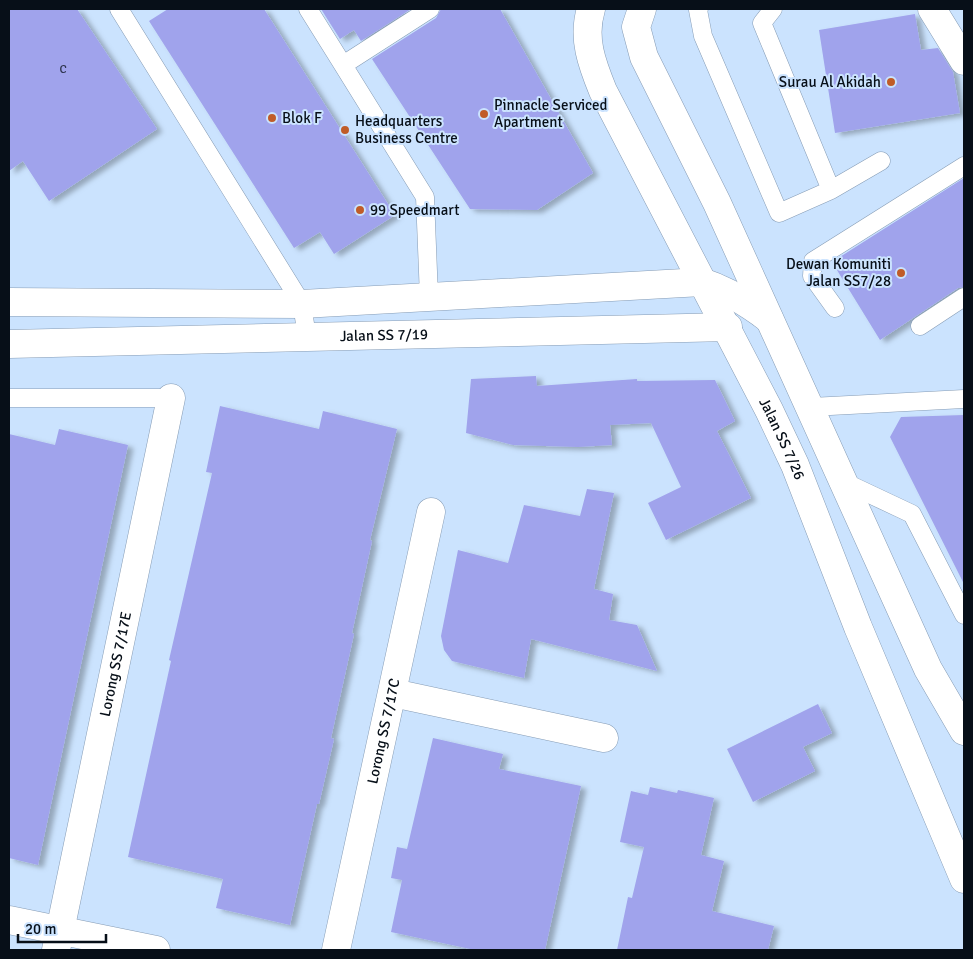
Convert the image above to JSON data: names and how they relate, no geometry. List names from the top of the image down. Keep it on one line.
{"streets":{"street":["Jalan SS 7/19","Jalan SS 7/26","Lorong SS 7/17E","Lorong SS 7/17C"]},"crossings":[["Jalan SS 7/19","Jalan SS 7/26"]],"places":["Surau Al Akidah","Pinnacle Serviced Apartment","Blok F","Headquarters Business Centre","99 Speedmart","Dewan Komuniti Jalan SS7/28"],"house_numbers":["C"],"scale_bar":"20 m"}
